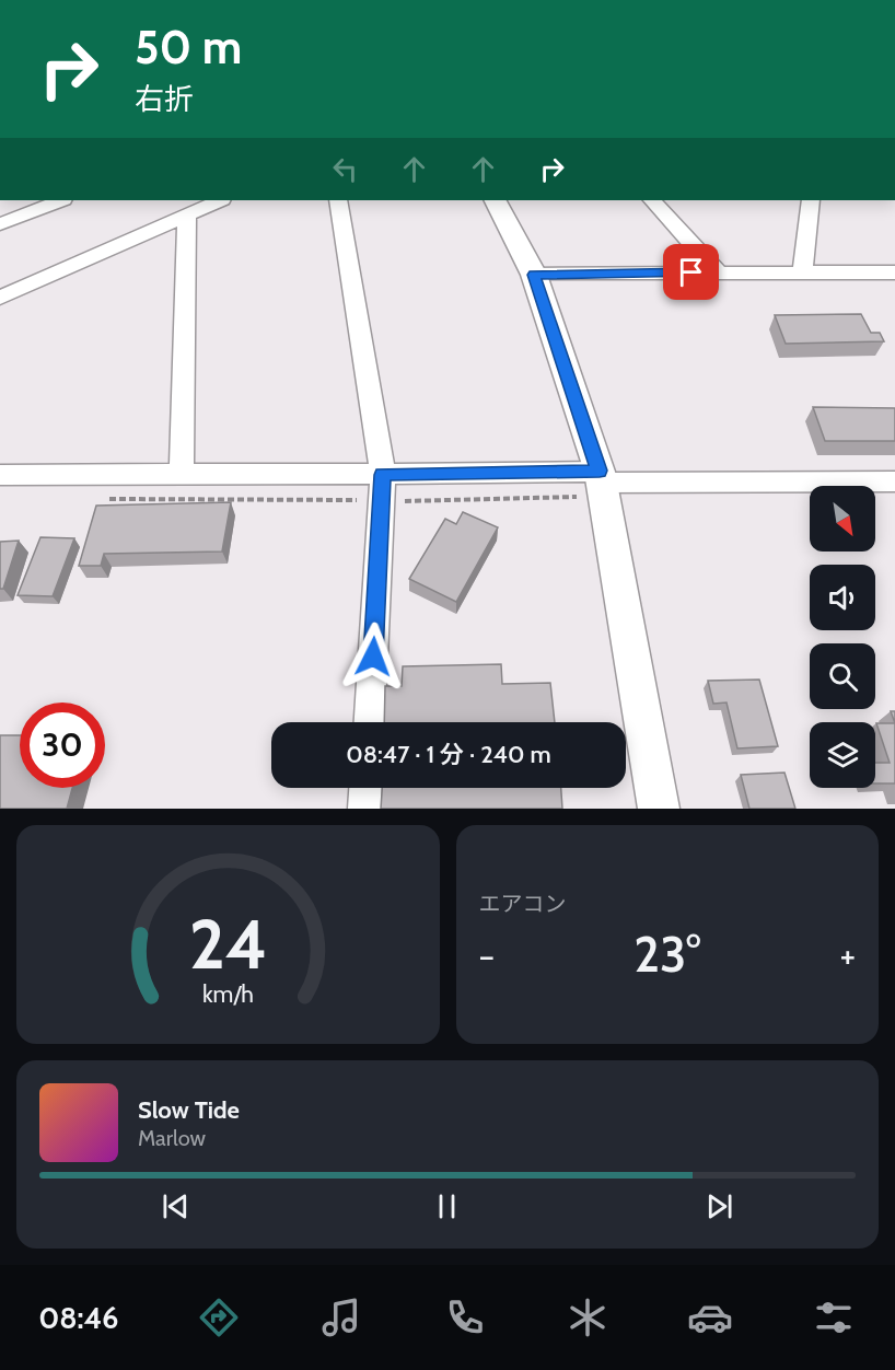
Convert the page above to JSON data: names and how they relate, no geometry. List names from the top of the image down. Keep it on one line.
{"north":"bottom right","page":{"turn":["50 m","右折"],"limit":"30","trip":"08:47 · 1 分 · 240 m","tile":"エアコン","heat":["−","23°","+"],"song":["Slow Tide","Marlow"],"tabs":"08:46","gauge":["24","km/h"]}}
